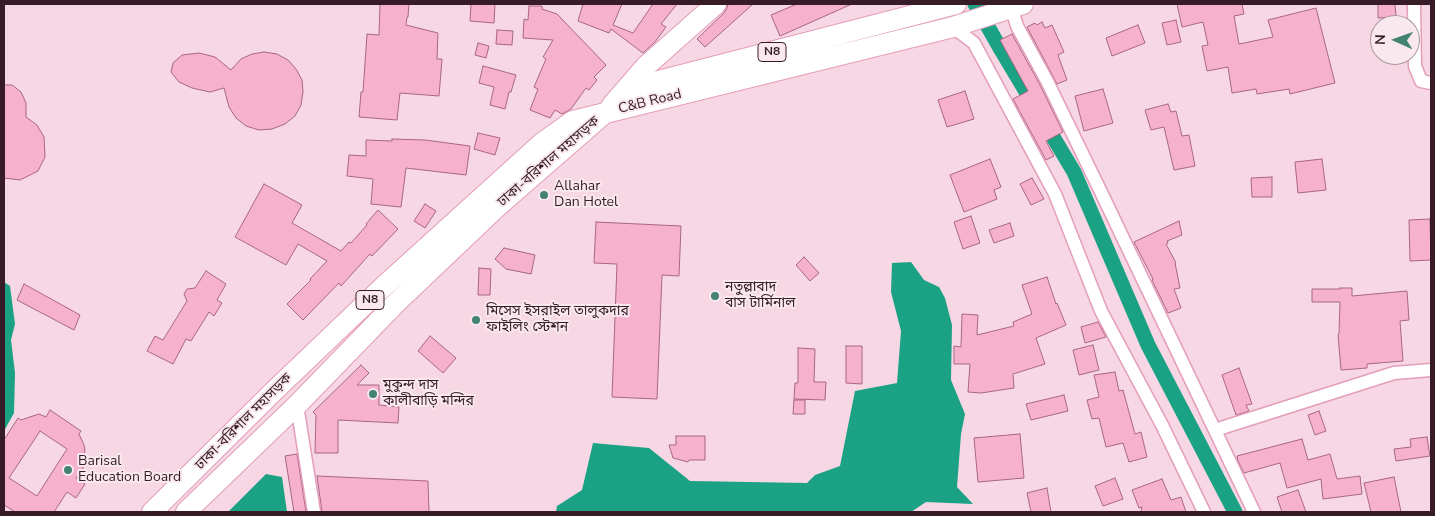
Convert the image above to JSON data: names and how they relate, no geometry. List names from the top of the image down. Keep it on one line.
{"streets":{"main road":["N8","C&B Road","ঢাকা-বরিশাল মহাসড়ক"]},"crossings":[["C&B Road","ঢাকা-বরিশাল মহাসড়ক"]],"places":["Allahar Dan Hotel","নতুল্লাবাদ বাস টার্মিনাল","মিসেস ইসরাইল তালুকদার ফাইলিং স্টেশন","মুকুন্দ দাস কালীবাড়ি মন্দির","Barisal Education Board"],"north":"left"}
